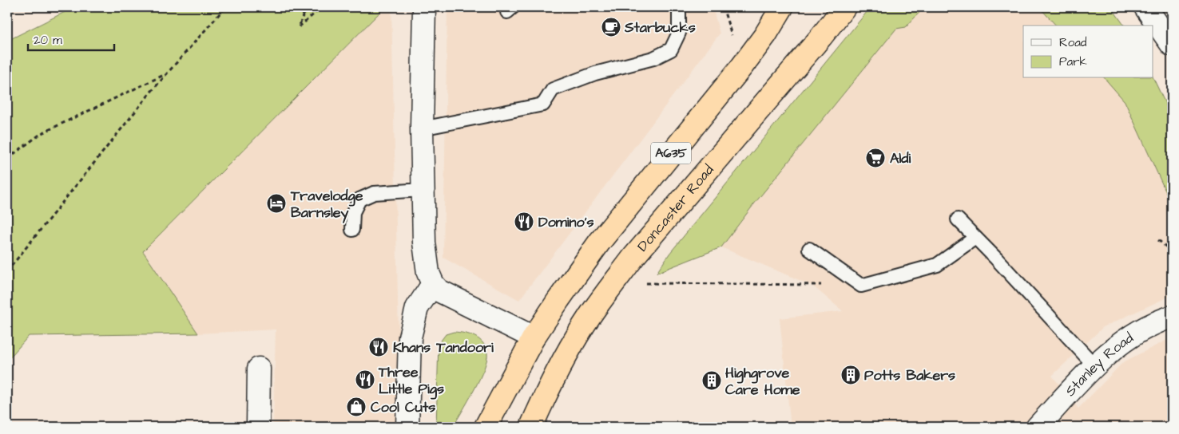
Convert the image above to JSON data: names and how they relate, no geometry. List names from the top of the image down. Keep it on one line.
{"streets":{"highway":["A635","Doncaster Road"],"street":["Stanley Road"]},"places":{"cafe":["Starbucks"],"supermarket":["Aldi"],"hotel":["Travelodge Barnsley"],"restaurant":["Domino's","Khans Tandoori","Three Little Pigs"],"building":["Potts Bakers","Highgrove Care Home"],"shop":["Cool Cuts"]},"legend":["Road","Park"],"scale_bar":"20 m"}
